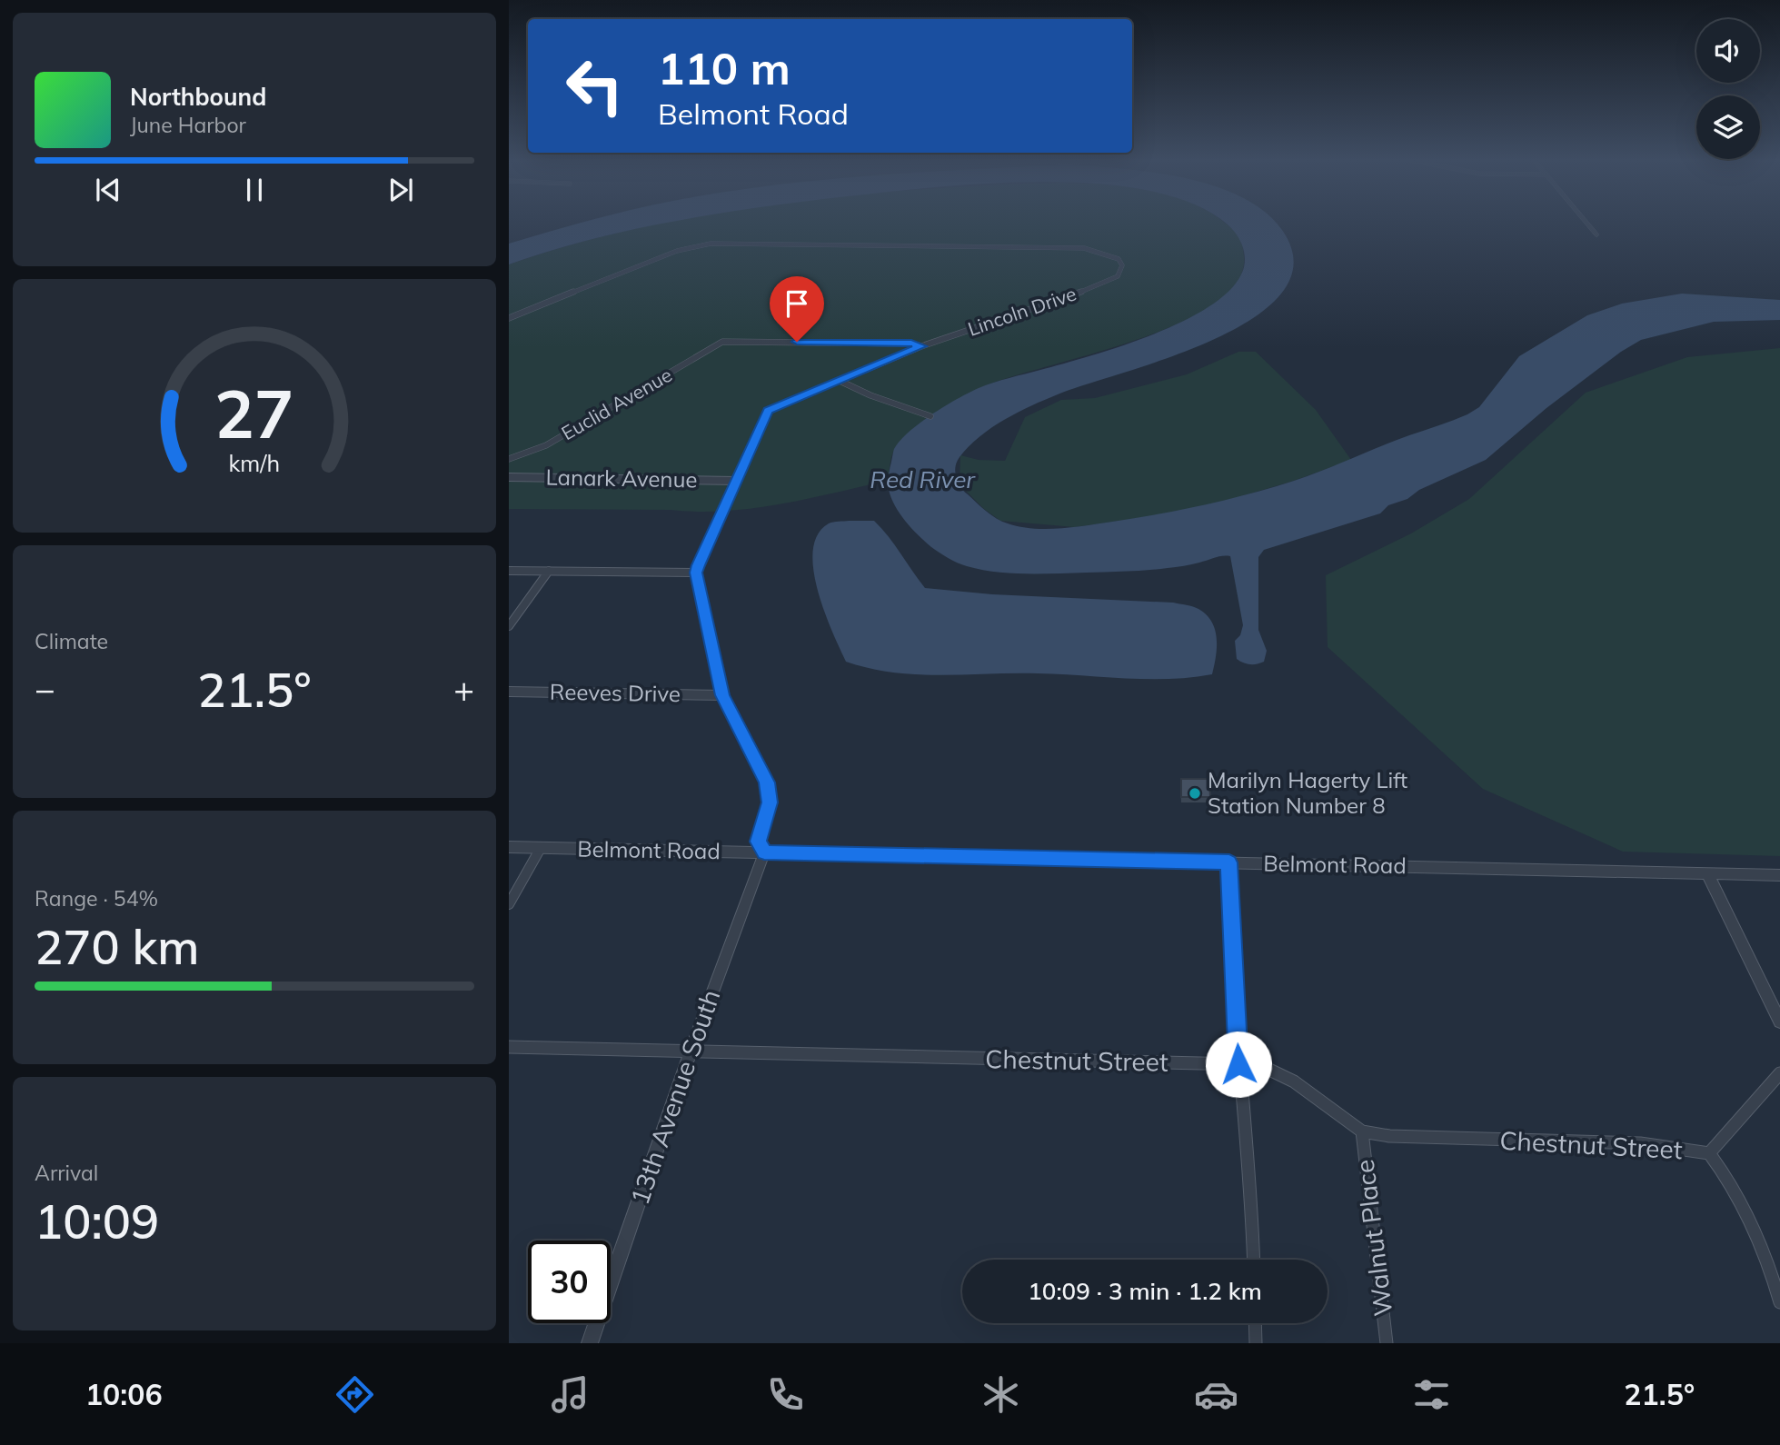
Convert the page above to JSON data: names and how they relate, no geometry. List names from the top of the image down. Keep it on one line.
{"streets":{"street":["Lincoln Drive","Euclid Avenue","Lanark Avenue","Reeves Drive","Belmont Road","Chestnut Street","13th Avenue South","Walnut Place"]},"crossings":[["Lincoln Drive","Euclid Avenue"],["Lincoln Drive","Lanark Avenue"],["Belmont Road","13th Avenue South"],["Chestnut Street","13th Avenue South"],["Chestnut Street","Walnut Place"]],"water":["Red River"],"places":["Marilyn Hagerty Lift Station Number 8"],"page":{"turn":["110 m","Belmont Road"],"song":["Northbound","June Harbor"],"tile":["Climate",["Range · 54%","270 km"],["Arrival","10:09"]],"heat":["−","21.5°","+"],"limit":"30","trip":"10:09 · 3 min · 1.2 km","tabs":["10:06","21.5°"],"gauge":["27","km/h"]}}
